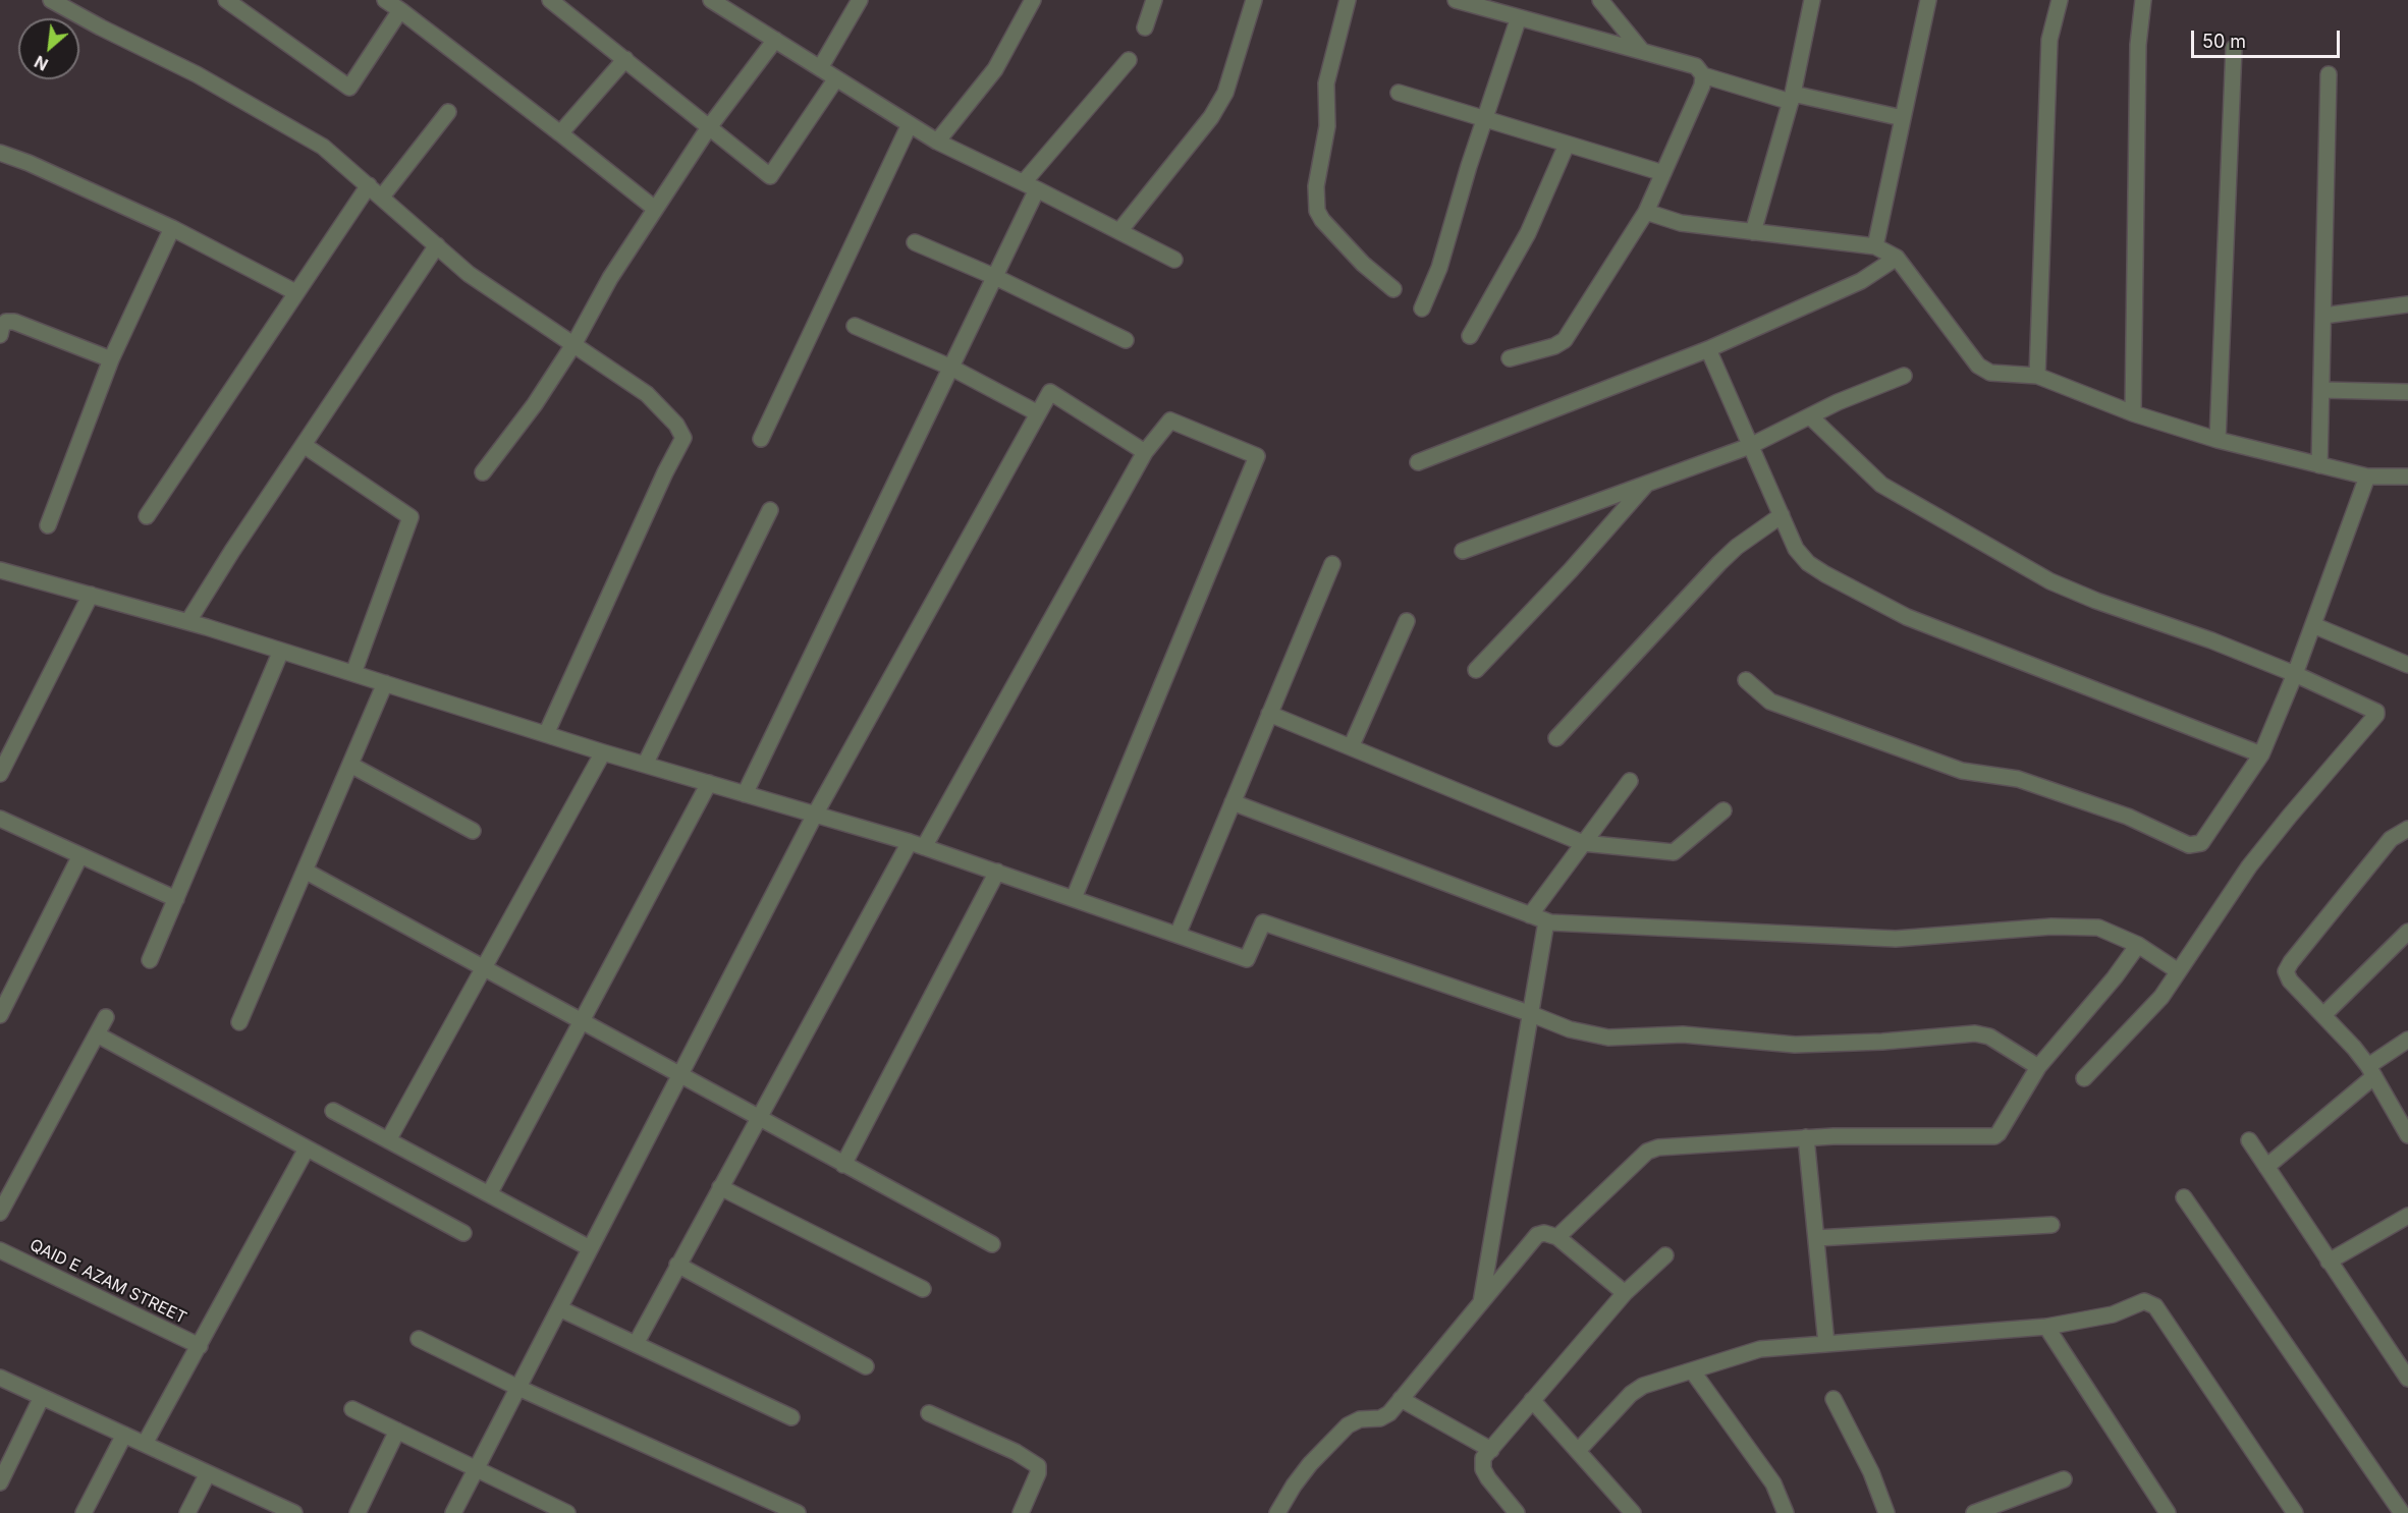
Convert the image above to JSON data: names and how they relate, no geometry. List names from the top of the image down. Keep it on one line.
{"streets":{"street":["QAID E AZAM STREET"]},"scale_bar":"50 m","north":"bottom left"}
